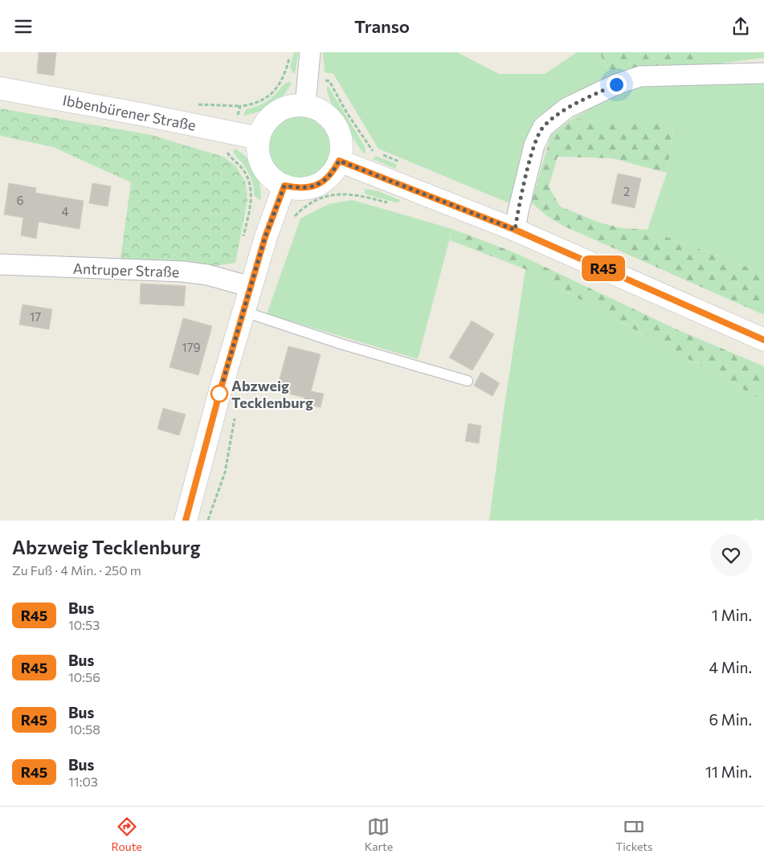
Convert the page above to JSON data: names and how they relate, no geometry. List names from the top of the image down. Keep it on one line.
{"streets":{"main road":["Ibbenbürener Straße"],"street":["Antruper Straße"]},"places":["Abzweig Tecklenburg"],"lines":["bus line R45"],"house_numbers":["2","6","4","17","179"],"page":{"header":"Transo","on_map":"R45","heading":["Abzweig Tecklenburg","Zu Fuß · 4 Min. · 250 m"],"list":[{"mark":"R45","name":"Bus","note":"10:53","value":"1 Min."},{"mark":"R45","name":"Bus","note":"10:56","value":"4 Min."},{"mark":"R45","name":"Bus","note":"10:58","value":"6 Min."},{"mark":"R45","name":"Bus","note":"11:03","value":"11 Min."}],"tabs":["Route","Karte","Tickets"]}}
